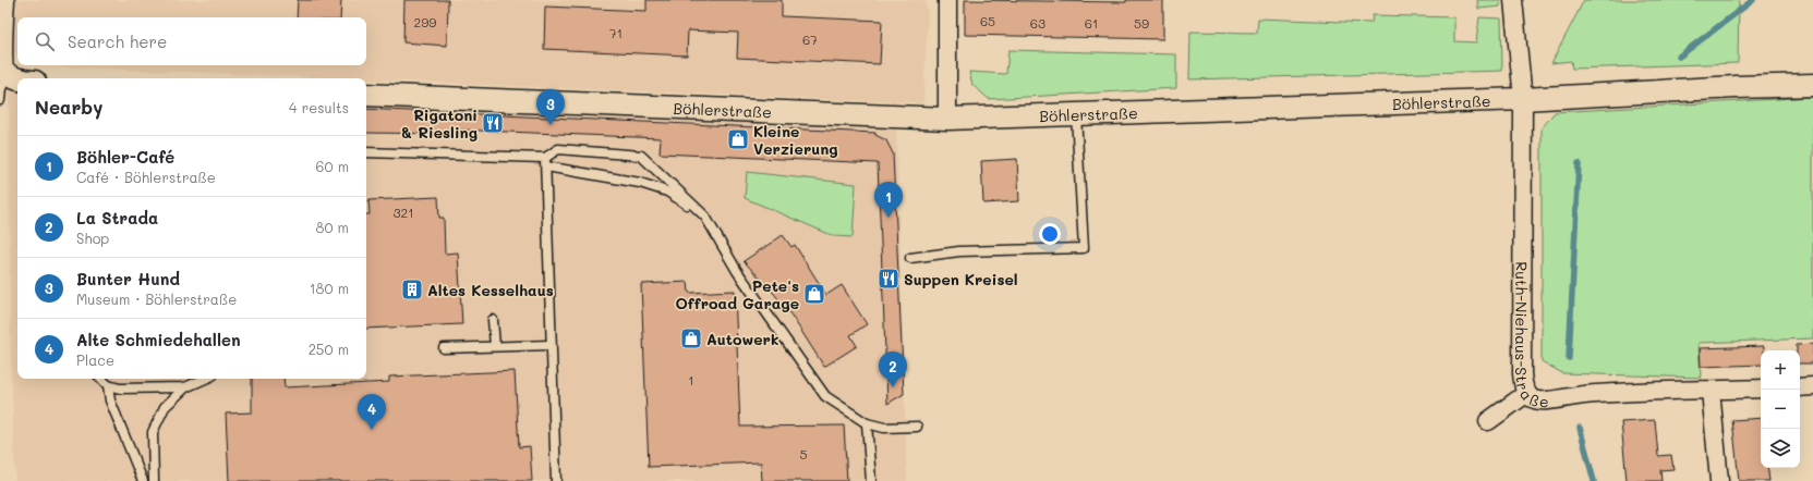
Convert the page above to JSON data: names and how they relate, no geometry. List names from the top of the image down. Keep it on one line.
{"streets":{"street":["Böhlerstraße","Ruth-Niehaus-Straße"]},"crossings":[["Böhlerstraße","Ruth-Niehaus-Straße"]],"places":{"restaurant":["Rigatoni & Riesling","Suppen Kreisel"],"shop":["Kleine Verzierung","Pete's Offroad Garage","Autowerk"],"building":["Altes Kesselhaus"]},"house_numbers":["65","299","63","61","59","71","67","321","1","5"],"page":{"search":"Search here","heading":["Nearby","4 results"],"pins":["3","1","2","4"],"list":[{"mark":"1","name":"Böhler-Café","note":"Café · Böhlerstraße","value":"60 m"},{"mark":"2","name":"La Strada","note":"Shop","value":"80 m"},{"mark":"3","name":"Bunter Hund","note":"Museum · Böhlerstraße","value":"180 m"},{"mark":"4","name":"Alte Schmiedehallen","note":"Place","value":"250 m"}],"map_buttons":["+","−"]}}
